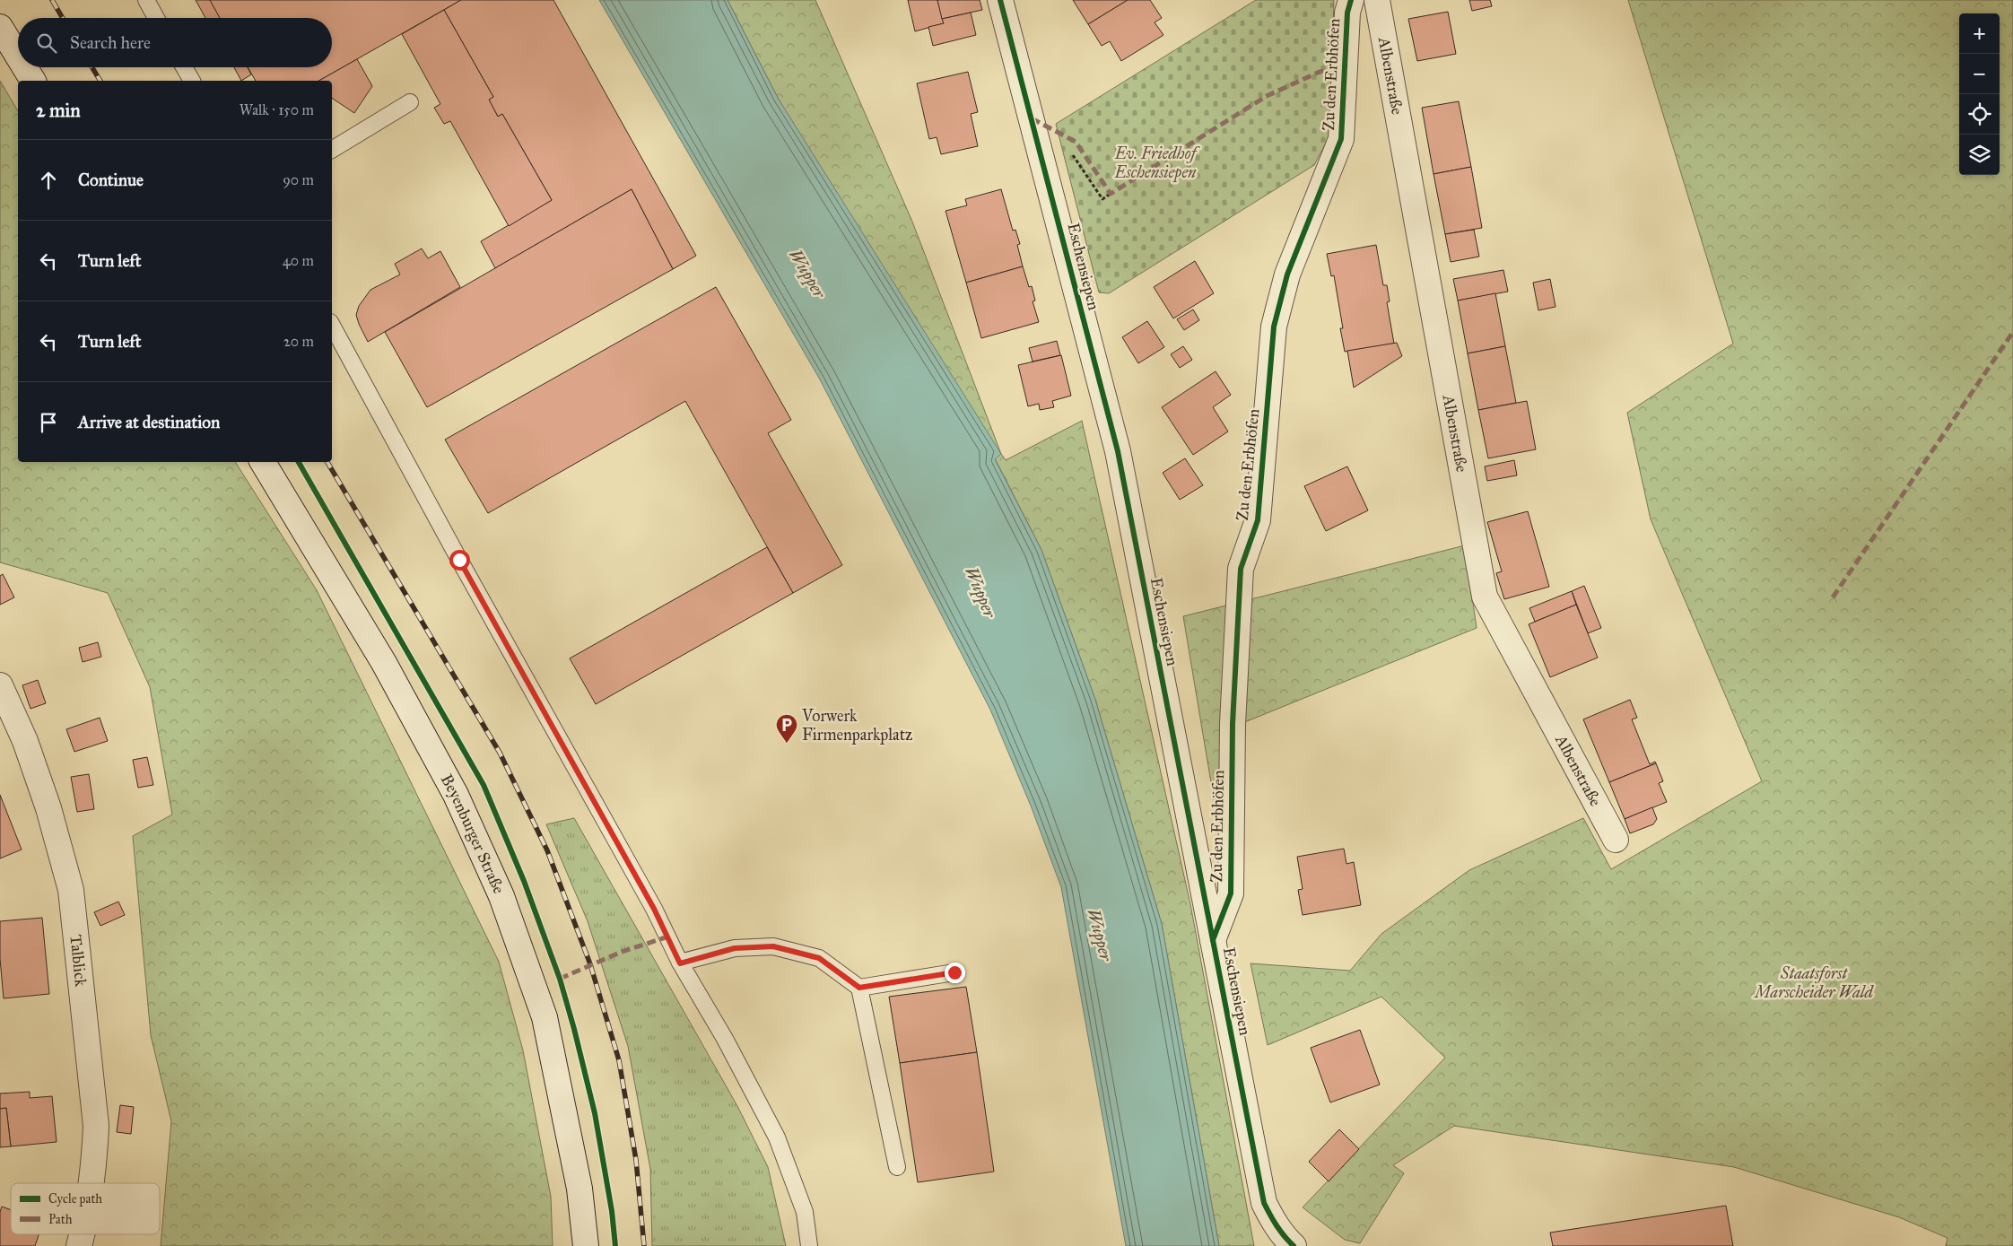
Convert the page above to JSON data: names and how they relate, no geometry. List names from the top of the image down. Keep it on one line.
{"streets":{"street":["Zu den Erbhöfen","Albenstraße","Eschensiepen","Beyenburger Straße","Talblick"]},"crossings":[["Zu den Erbhöfen","Eschensiepen"]],"water":["Wupper"],"parks":["Ev. Friedhof Eschensiepen","Staatsforst Marscheider Wald"],"places":{"parking":["Vorwerk Firmenparkplatz"]},"legend":["Cycle path","Path"],"page":{"map_buttons":["+","−"],"search":"Search here","heading":["2 min","Walk · 150 m"],"list":[["Continue","90 m"],["Turn left","40 m"],["Turn left","20 m"],"Arrive at destination"]}}
